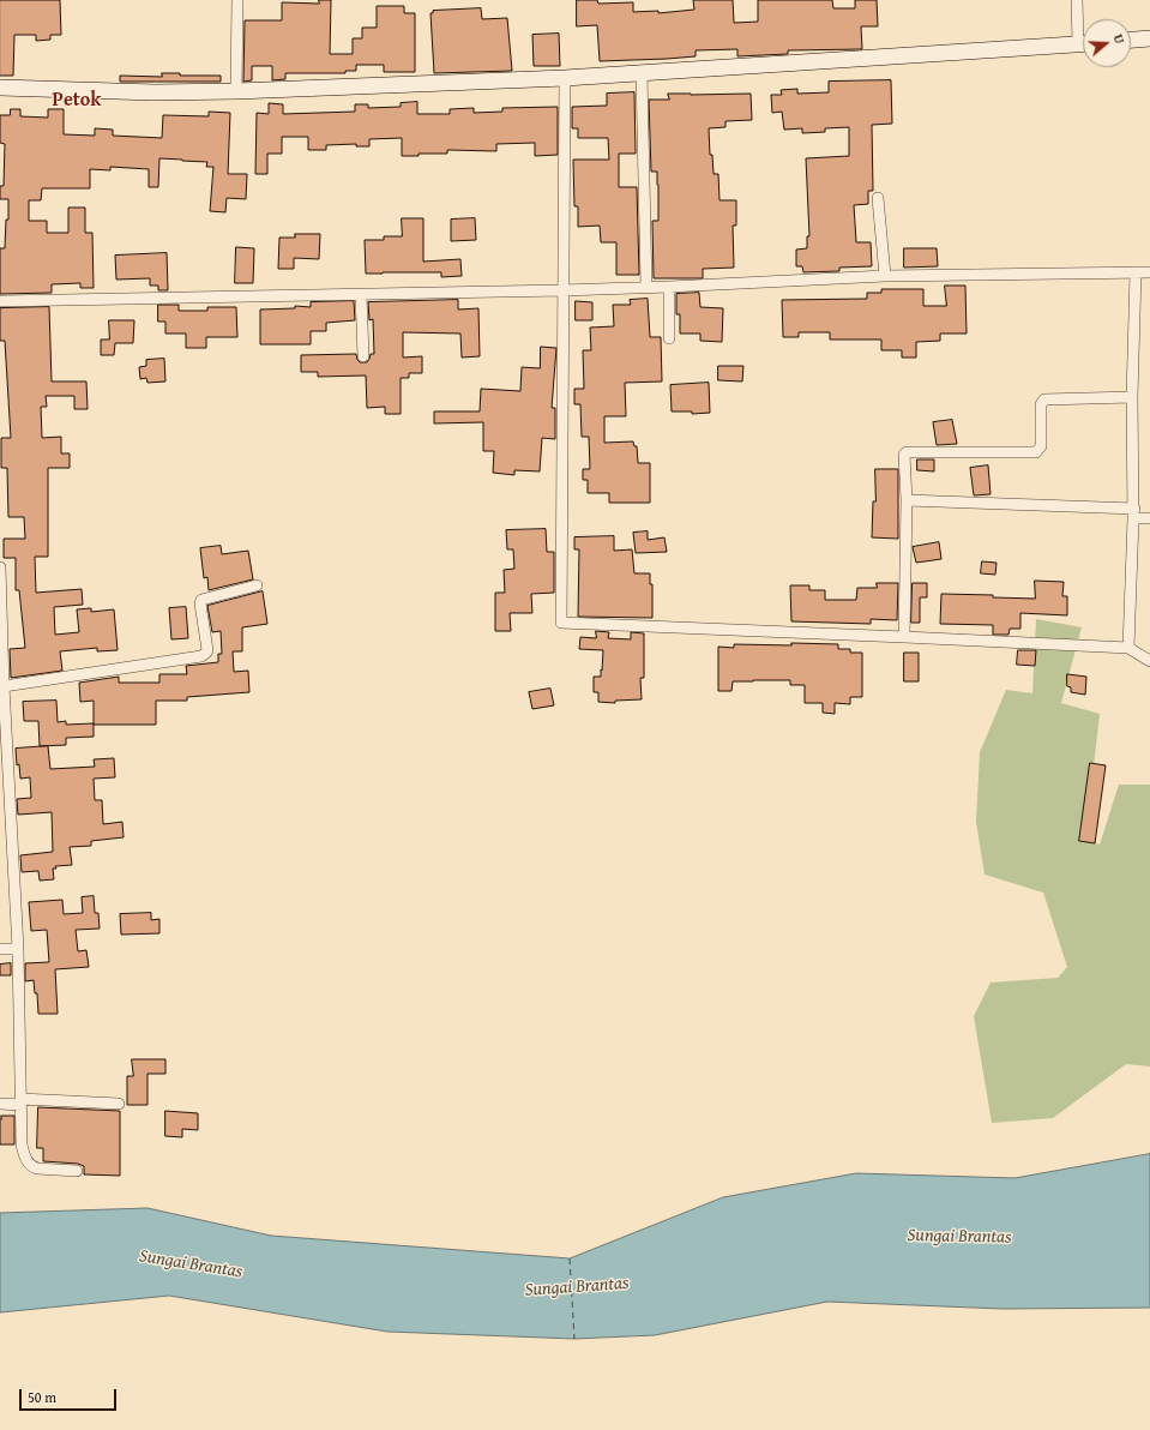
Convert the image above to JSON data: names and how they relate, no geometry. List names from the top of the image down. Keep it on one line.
{"districts":["Petok"],"water":["Sungai Brantas"],"scale_bar":"50 m","north":"right"}
